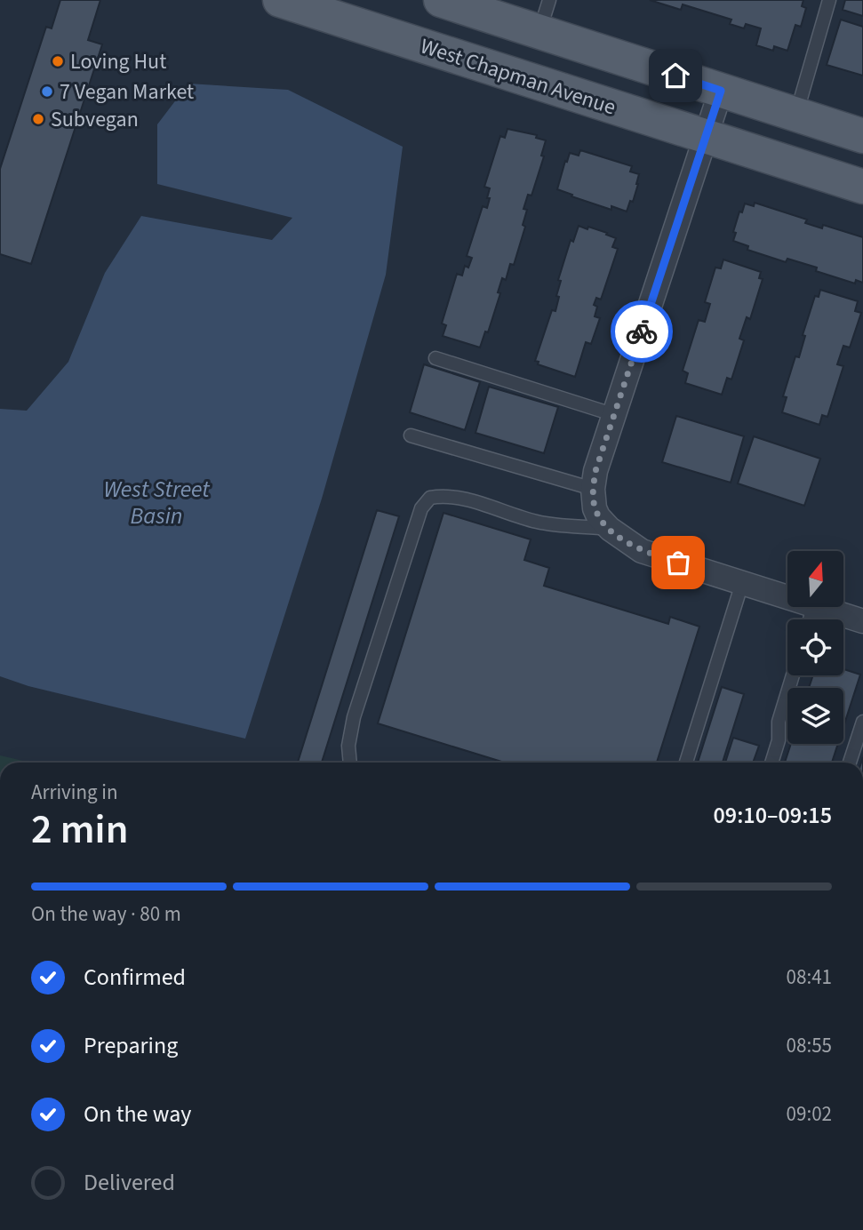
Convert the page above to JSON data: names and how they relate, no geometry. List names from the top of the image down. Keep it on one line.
{"streets":{"main road":["West Chapman Avenue"]},"water":["West Street Basin"],"places":["Loving Hut","7 Vegan Market","Subvegan"],"north":"top","page":{"heading":["2 min","Arriving in","09:10–09:15"],"bar":"On the way · 80 m","list":[["Confirmed","08:41"],["Preparing","08:55"],["On the way","09:02"],"Delivered"]}}
